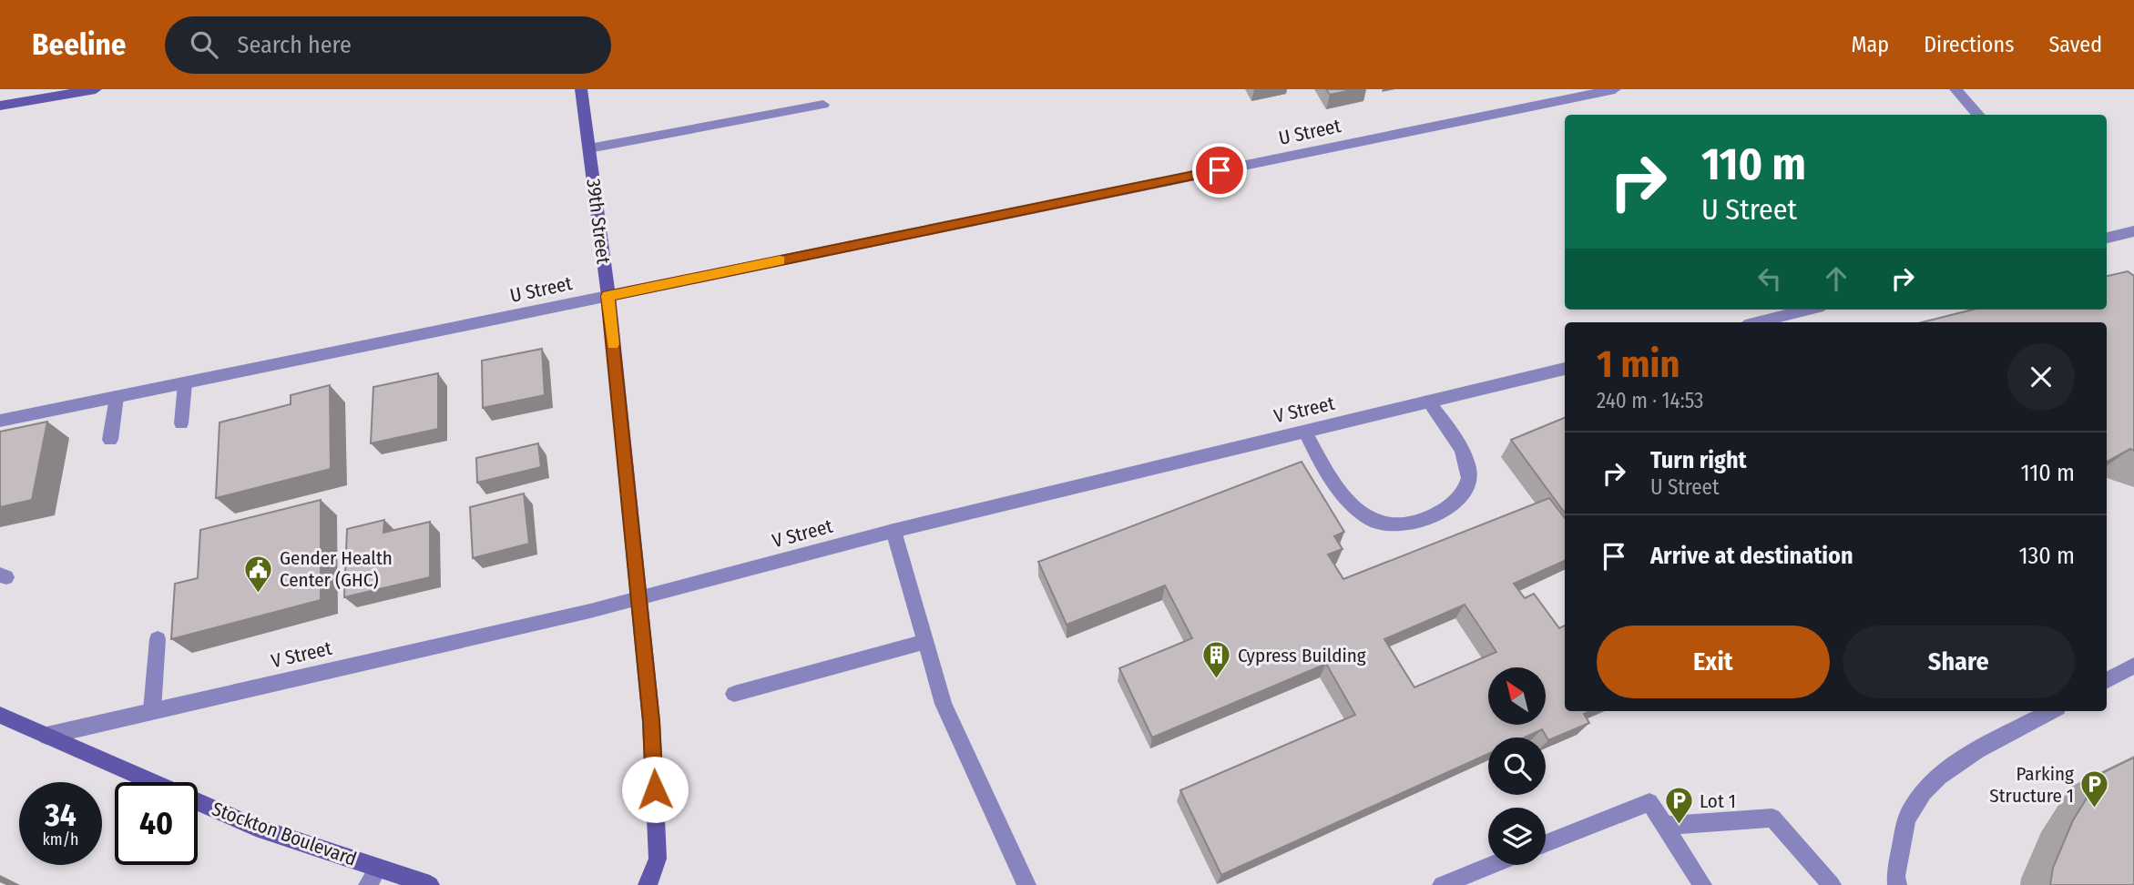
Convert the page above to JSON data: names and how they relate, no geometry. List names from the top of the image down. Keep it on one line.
{"streets":{"street":["U Street","39th Street","V Street","Stockton Boulevard"]},"crossings":[["U Street","39th Street"],["39th Street","V Street"],["V Street","Stockton Boulevard"]],"places":{"public building":["Gender Health Center (GHC)"],"building":["Cypress Building"],"parking":["Parking Structure 1","Lot 1"]},"north":"top left","page":{"header":"Beeline","search":"Search here","nav":["Map","Directions","Saved"],"turn":["110 m","U Street"],"heading":["1 min","240 m · 14:53"],"list":[{"name":"Turn right","note":"U Street","value":"110 m"},{"name":"Arrive at destination","value":"130 m"}],"buttons":["Exit","Share"],"speed":"34 km/h","limit":"40"}}
